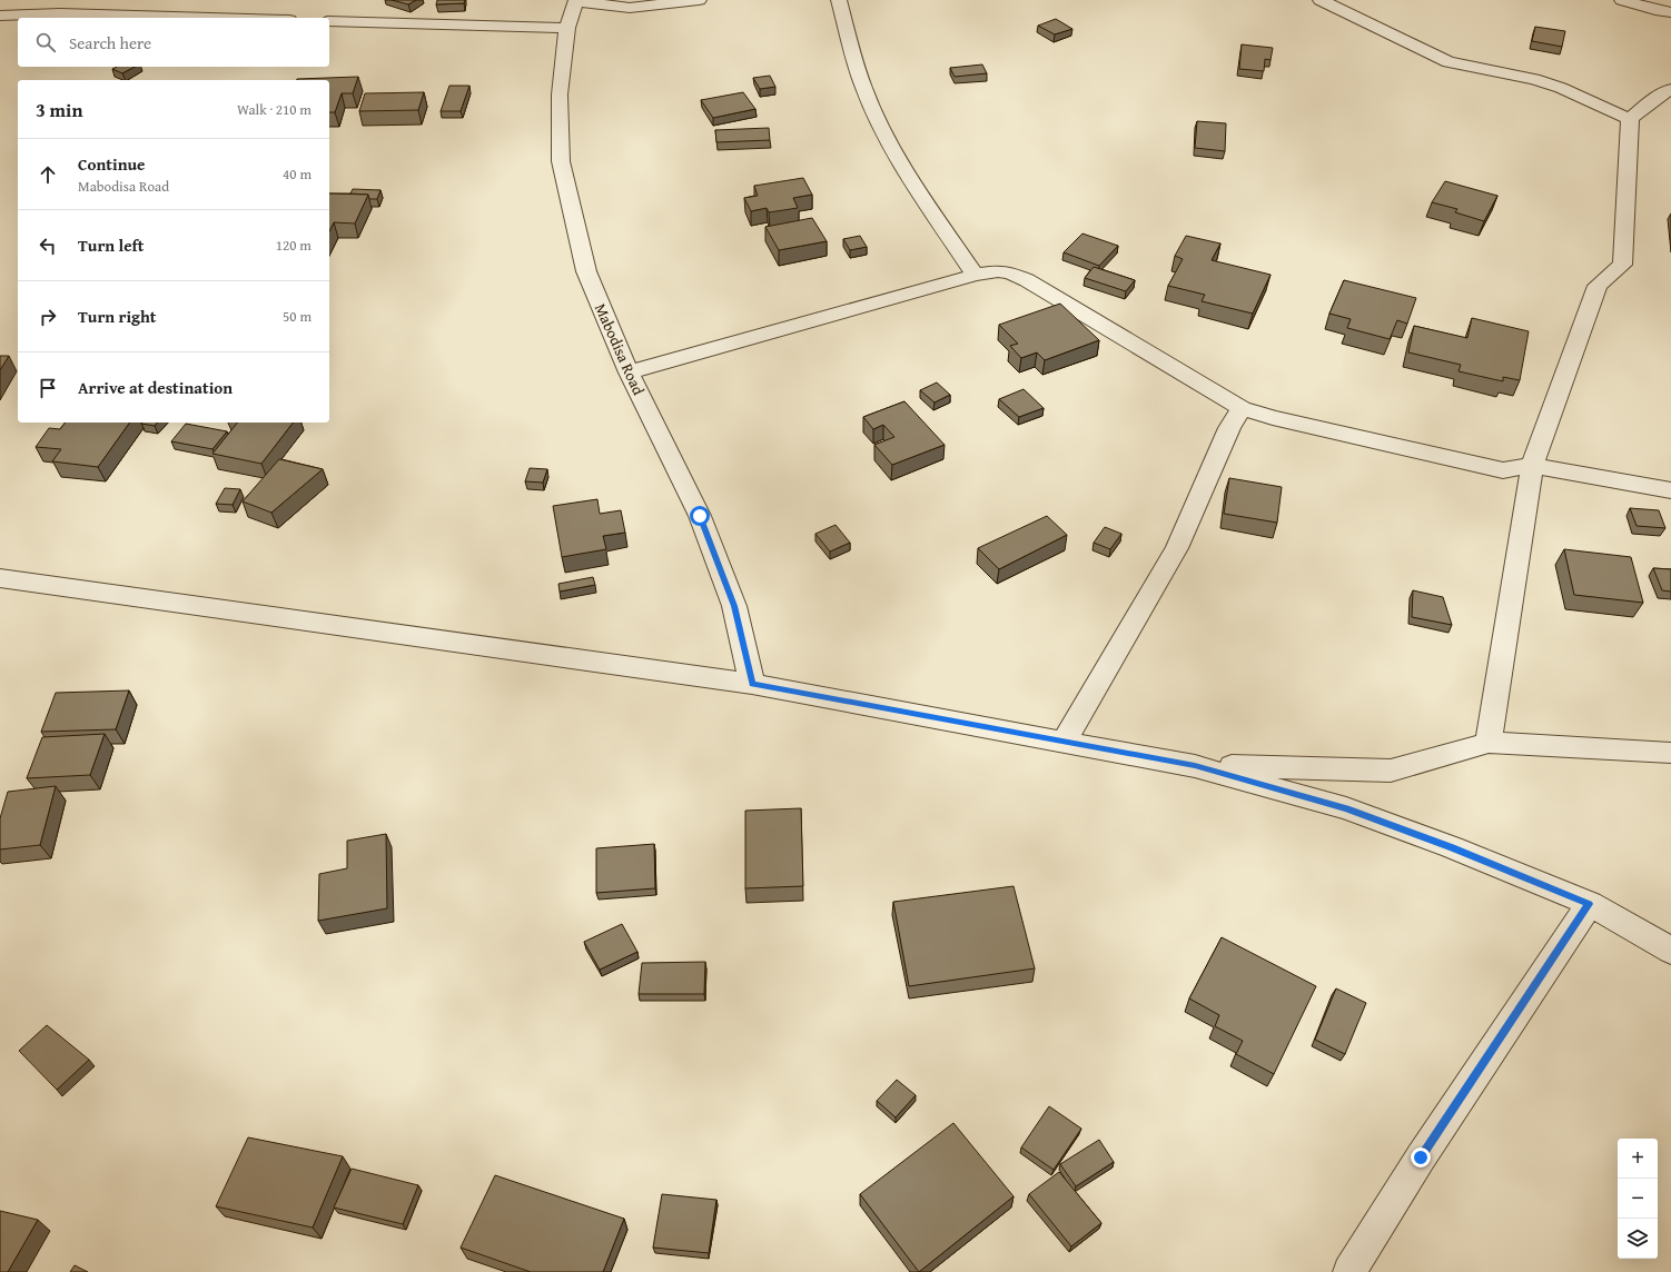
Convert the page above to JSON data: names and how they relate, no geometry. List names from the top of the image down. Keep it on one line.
{"streets":{"street":["Mabodisa Road"]},"page":{"search":"Search here","heading":["3 min","Walk · 210 m"],"list":[["Continue","Mabodisa Road","40 m"],["Turn left","120 m"],["Turn right","50 m"],"Arrive at destination"],"map_buttons":["+","−"]}}
